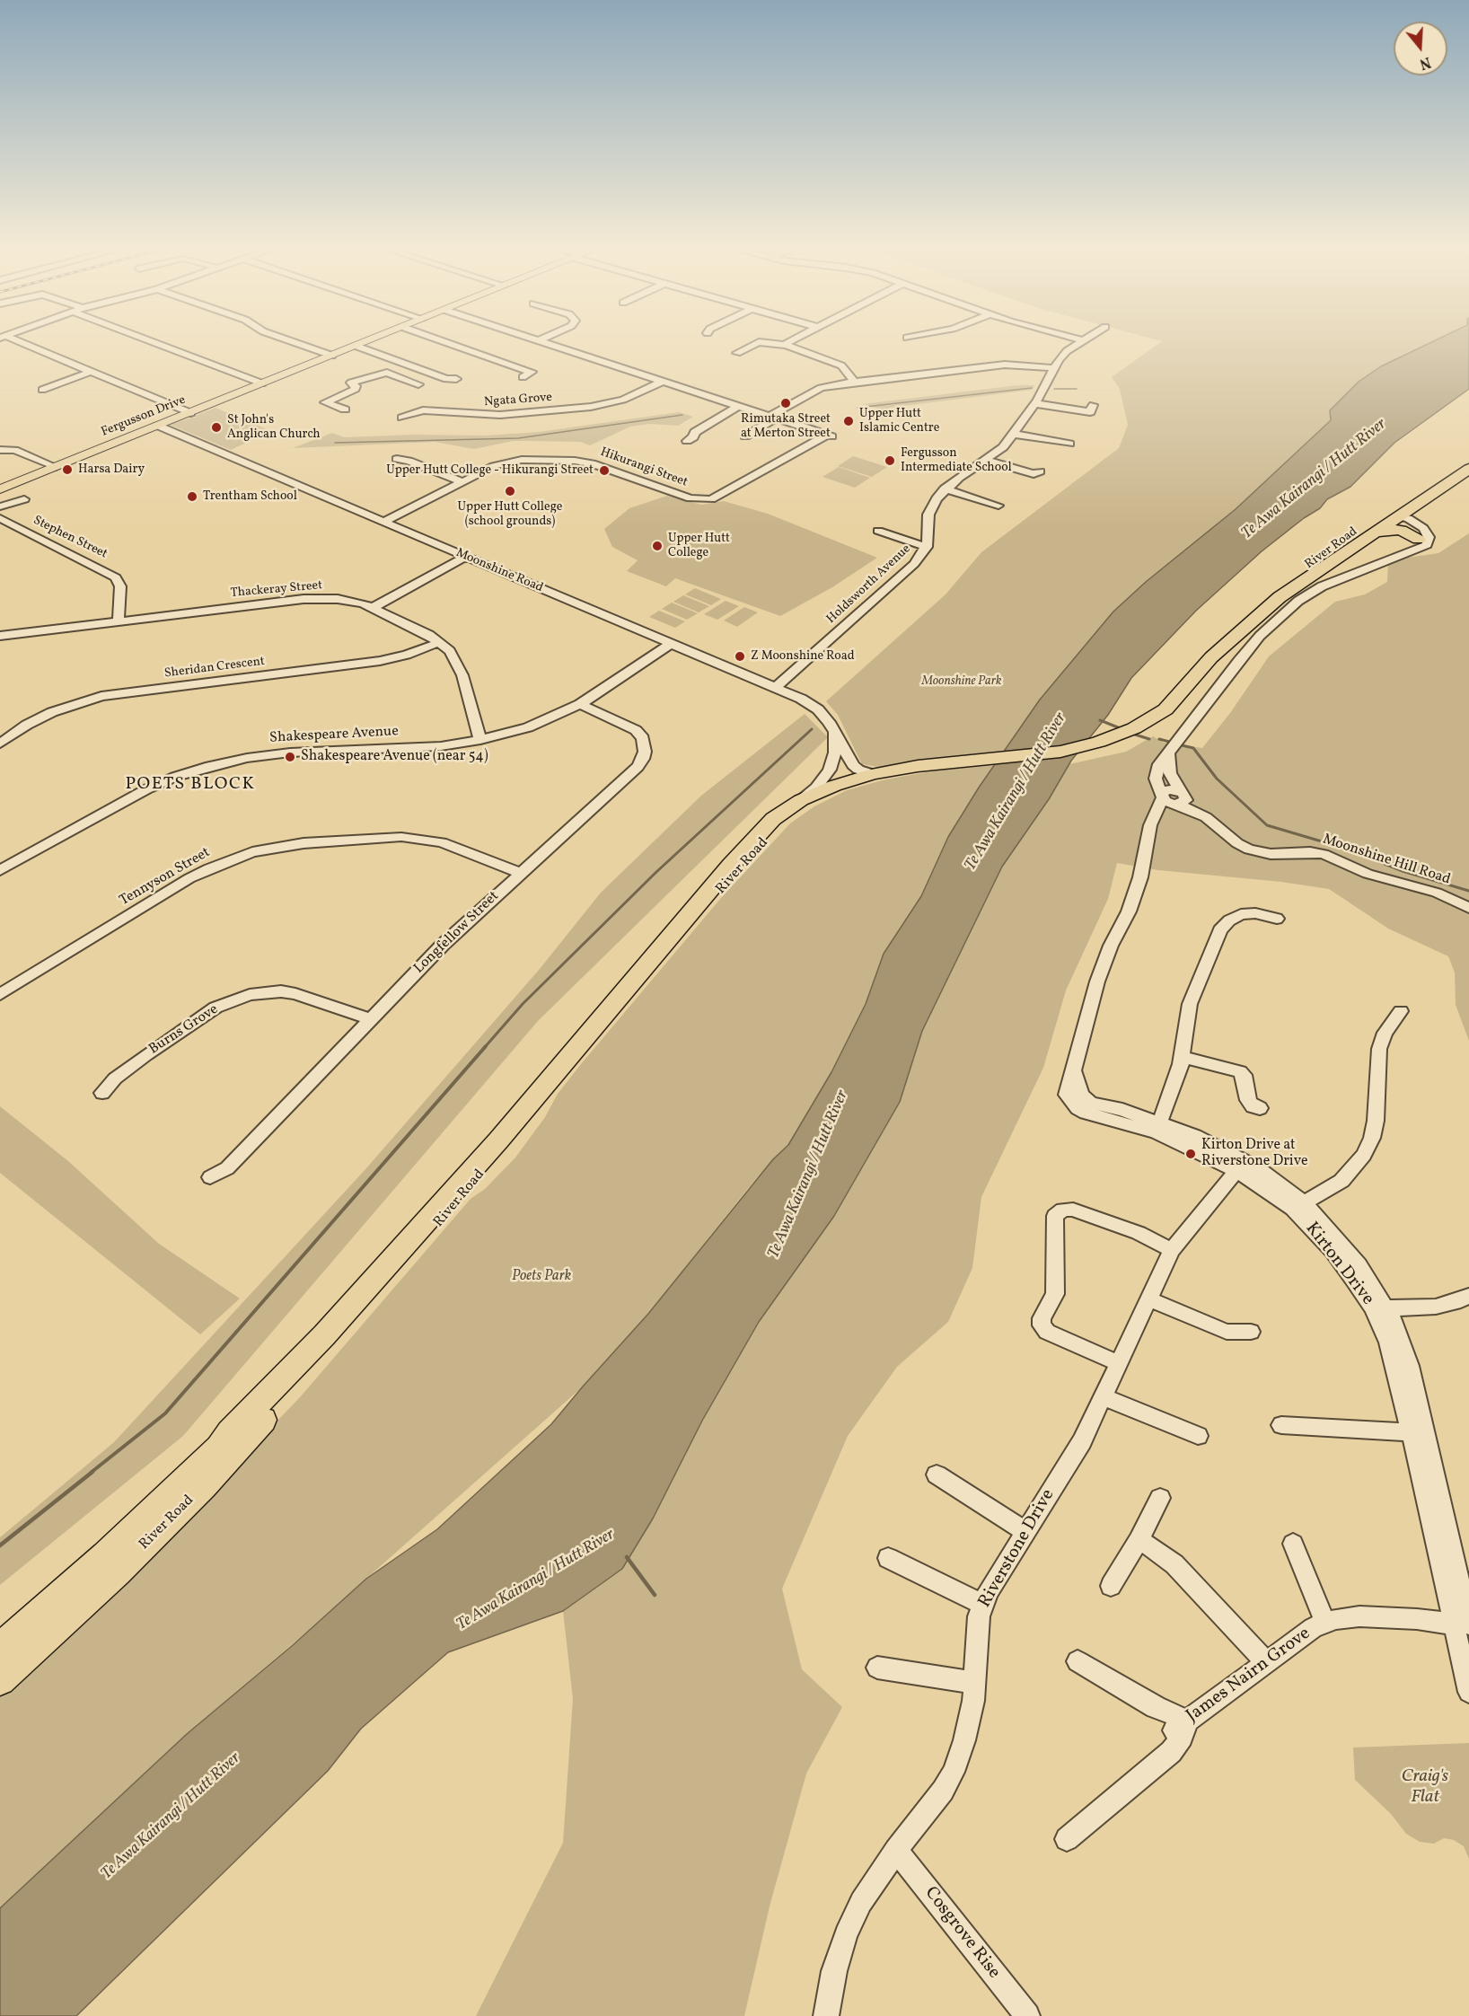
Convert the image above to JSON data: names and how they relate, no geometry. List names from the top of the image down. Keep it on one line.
{"streets":{"highway":["River Road"],"main road":["Fergusson Drive"],"street":["Ngata Grove","Hikurangi Street","Stephen Street","Moonshine Road","Holdsworth Avenue","Thackeray Street","Sheridan Crescent","Shakespeare Avenue","Moonshine Hill Road","Tennyson Street","Longfellow Street","Burns Grove","Kirton Drive","Riverstone Drive","James Nairn Grove","Cosgrove Rise"]},"crossings":[["Fergusson Drive","Moonshine Road"],["Hikurangi Street","Moonshine Road"],["Stephen Street","Thackeray Street"],["River Road","Moonshine Road"],["Moonshine Road","Holdsworth Avenue"],["Moonshine Road","Shakespeare Avenue"],["Thackeray Street","Sheridan Crescent"],["Thackeray Street","Shakespeare Avenue"],["Shakespeare Avenue","Longfellow Street"],["Moonshine Hill Road","Kirton Drive"],["Tennyson Street","Longfellow Street"],["Longfellow Street","Burns Grove"],["Kirton Drive","Riverstone Drive"],["Kirton Drive","James Nairn Grove"],["Riverstone Drive","Cosgrove Rise"]],"districts":["POETS BLOCK"],"water":["Te Awa Kairangi / Hutt River"],"parks":["Moonshine Park","Poets Park","Craig's Flat"],"places":["Rimutaka Street at Merton Street","Upper Hutt Islamic Centre","St John's Anglican Church","Fergusson Intermediate School","Harsa Dairy","Upper Hutt College - Hikurangi Street","Upper Hutt College (school grounds)","Trentham School","Upper Hutt College","Z Moonshine Road","Shakespeare Avenue (near 54)","Kirton Drive at Riverstone Drive"],"north":"bottom"}
